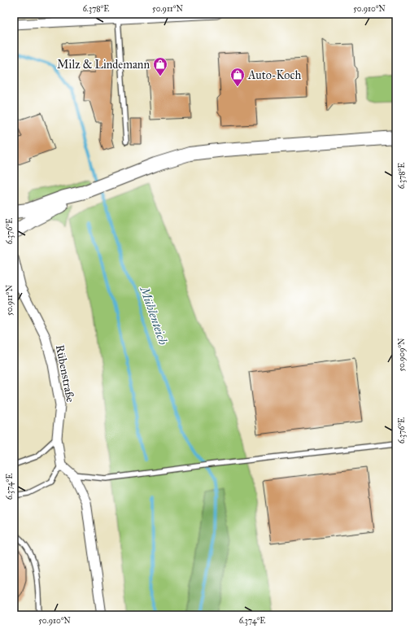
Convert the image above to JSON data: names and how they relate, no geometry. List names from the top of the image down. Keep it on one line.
{"streets":{"street":["Rübenstraße"]},"water":["Mühlenteich"],"places":{"shop":["Milz & Lindemann","Auto-Koch"]},"coordinates":["6.378°E","50.911°N","50.910°N","6.376°E","50.909°N","6.374°E"]}
